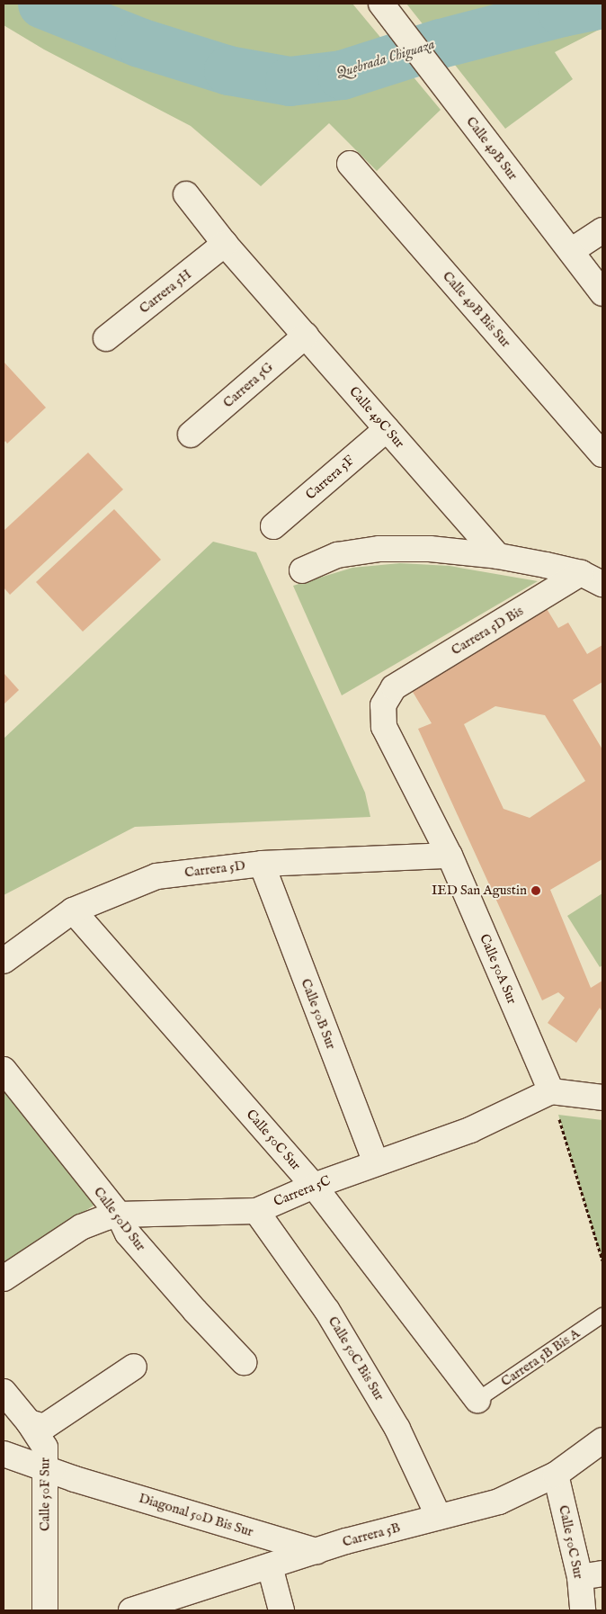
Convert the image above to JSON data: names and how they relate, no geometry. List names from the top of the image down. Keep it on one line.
{"streets":{"street":["Calle 49B Sur","Carrera 5H","Calle 49B Bis Sur","Carrera 5G","Calle 49C Sur","Carrera 5F","Carrera 5D Bis","Carrera 5D","Calle 50A Sur","Calle 50B Sur","Calle 50C Sur","Carrera 5C","Calle 50D Sur","Calle 50C Bis Sur","Calle 50F Sur","Diagonal 50D Bis Sur","Carrera 5B"],"lane":["Carrera 5B Bis A"]},"crossings":[["Carrera 5H","Calle 49C Sur"],["Carrera 5G","Calle 49C Sur"],["Calle 49C Sur","Carrera 5F"],["Carrera 5D Bis","Calle 50A Sur"],["Carrera 5D","Calle 50A Sur"],["Carrera 5D","Calle 50B Sur"],["Carrera 5D","Calle 50C Sur"],["Calle 50A Sur","Carrera 5C"],["Calle 50B Sur","Carrera 5C"],["Calle 50C Sur","Carrera 5C"],["Calle 50C Sur","Carrera 5B Bis A"],["Calle 50C Sur","Carrera 5B"],["Carrera 5C","Calle 50D Sur"],["Carrera 5C","Calle 50C Bis Sur"],["Calle 50C Bis Sur","Carrera 5B"],["Calle 50F Sur","Diagonal 50D Bis Sur"],["Diagonal 50D Bis Sur","Carrera 5B"]],"water":["Quebrada Chiguaza"],"places":["IED San Agustin"]}
